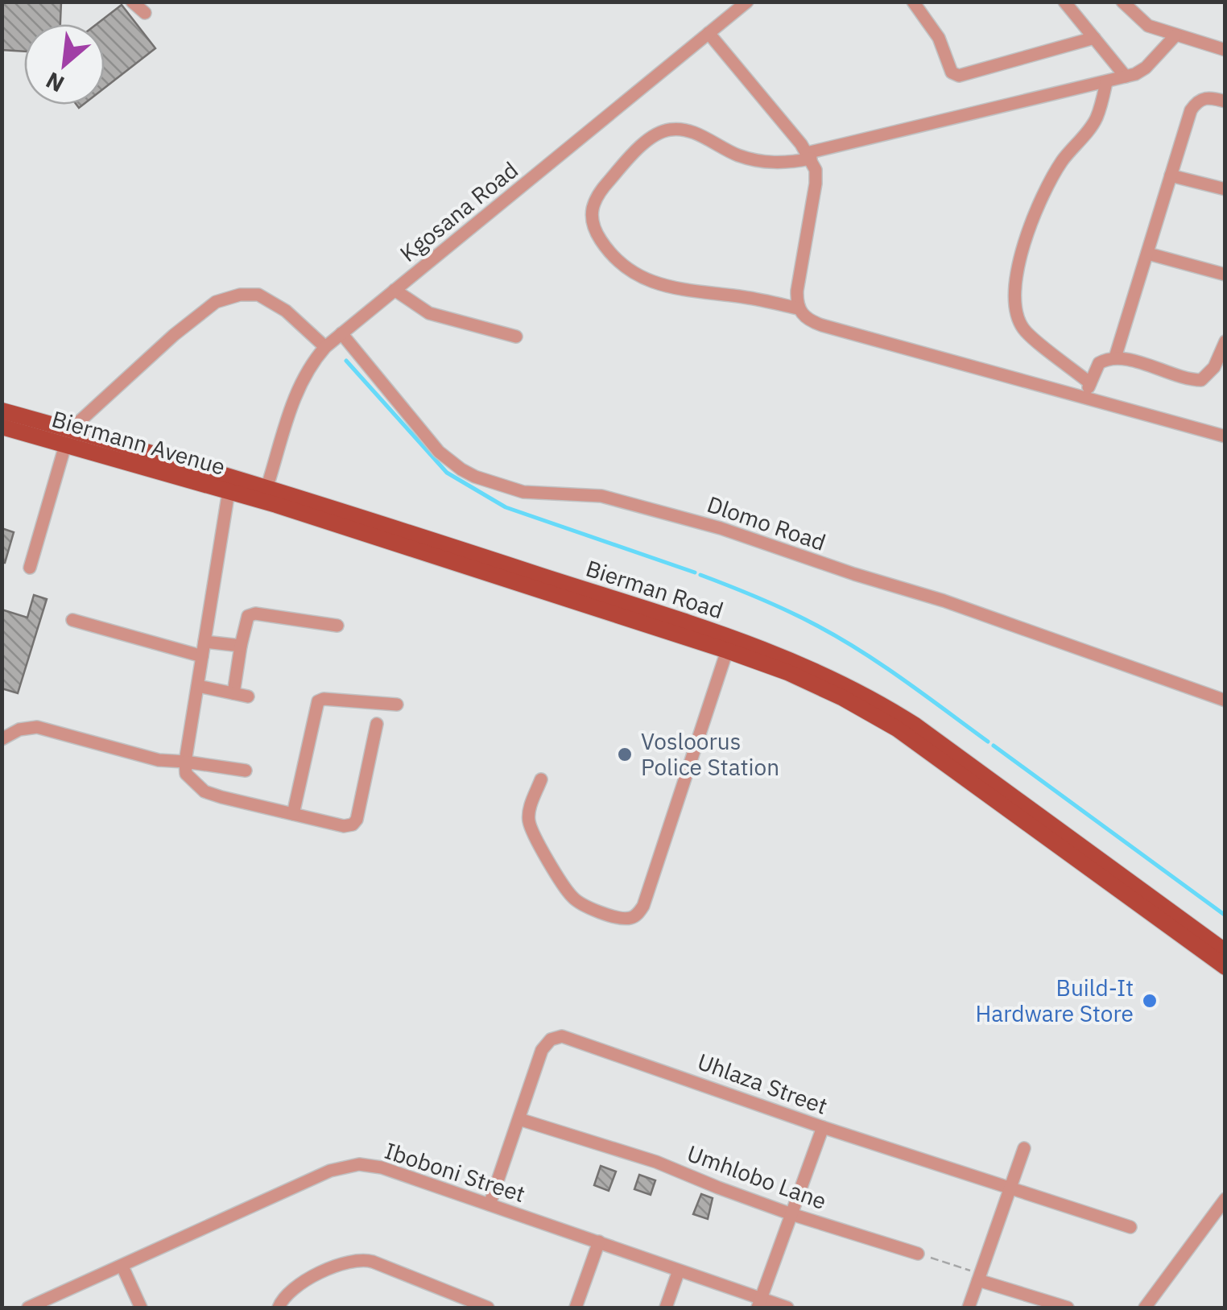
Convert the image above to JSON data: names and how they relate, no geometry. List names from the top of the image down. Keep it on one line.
{"streets":{"main road":["Biermann Avenue","Bierman Road"],"street":["Kgosana Road","Dlomo Road","Uhlaza Street","Iboboni Street","Umhlobo Lane"]},"crossings":[["Kgosana Road","Biermann Avenue"],["Kgosana Road","Dlomo Road"],["Kgosana Road","Bierman Road"],["Biermann Avenue","Bierman Road"],["Uhlaza Street","Iboboni Street"],["Uhlaza Street","Umhlobo Lane"]],"places":["Vosloorus Police Station","Build-It Hardware Store"],"north":"bottom left"}
